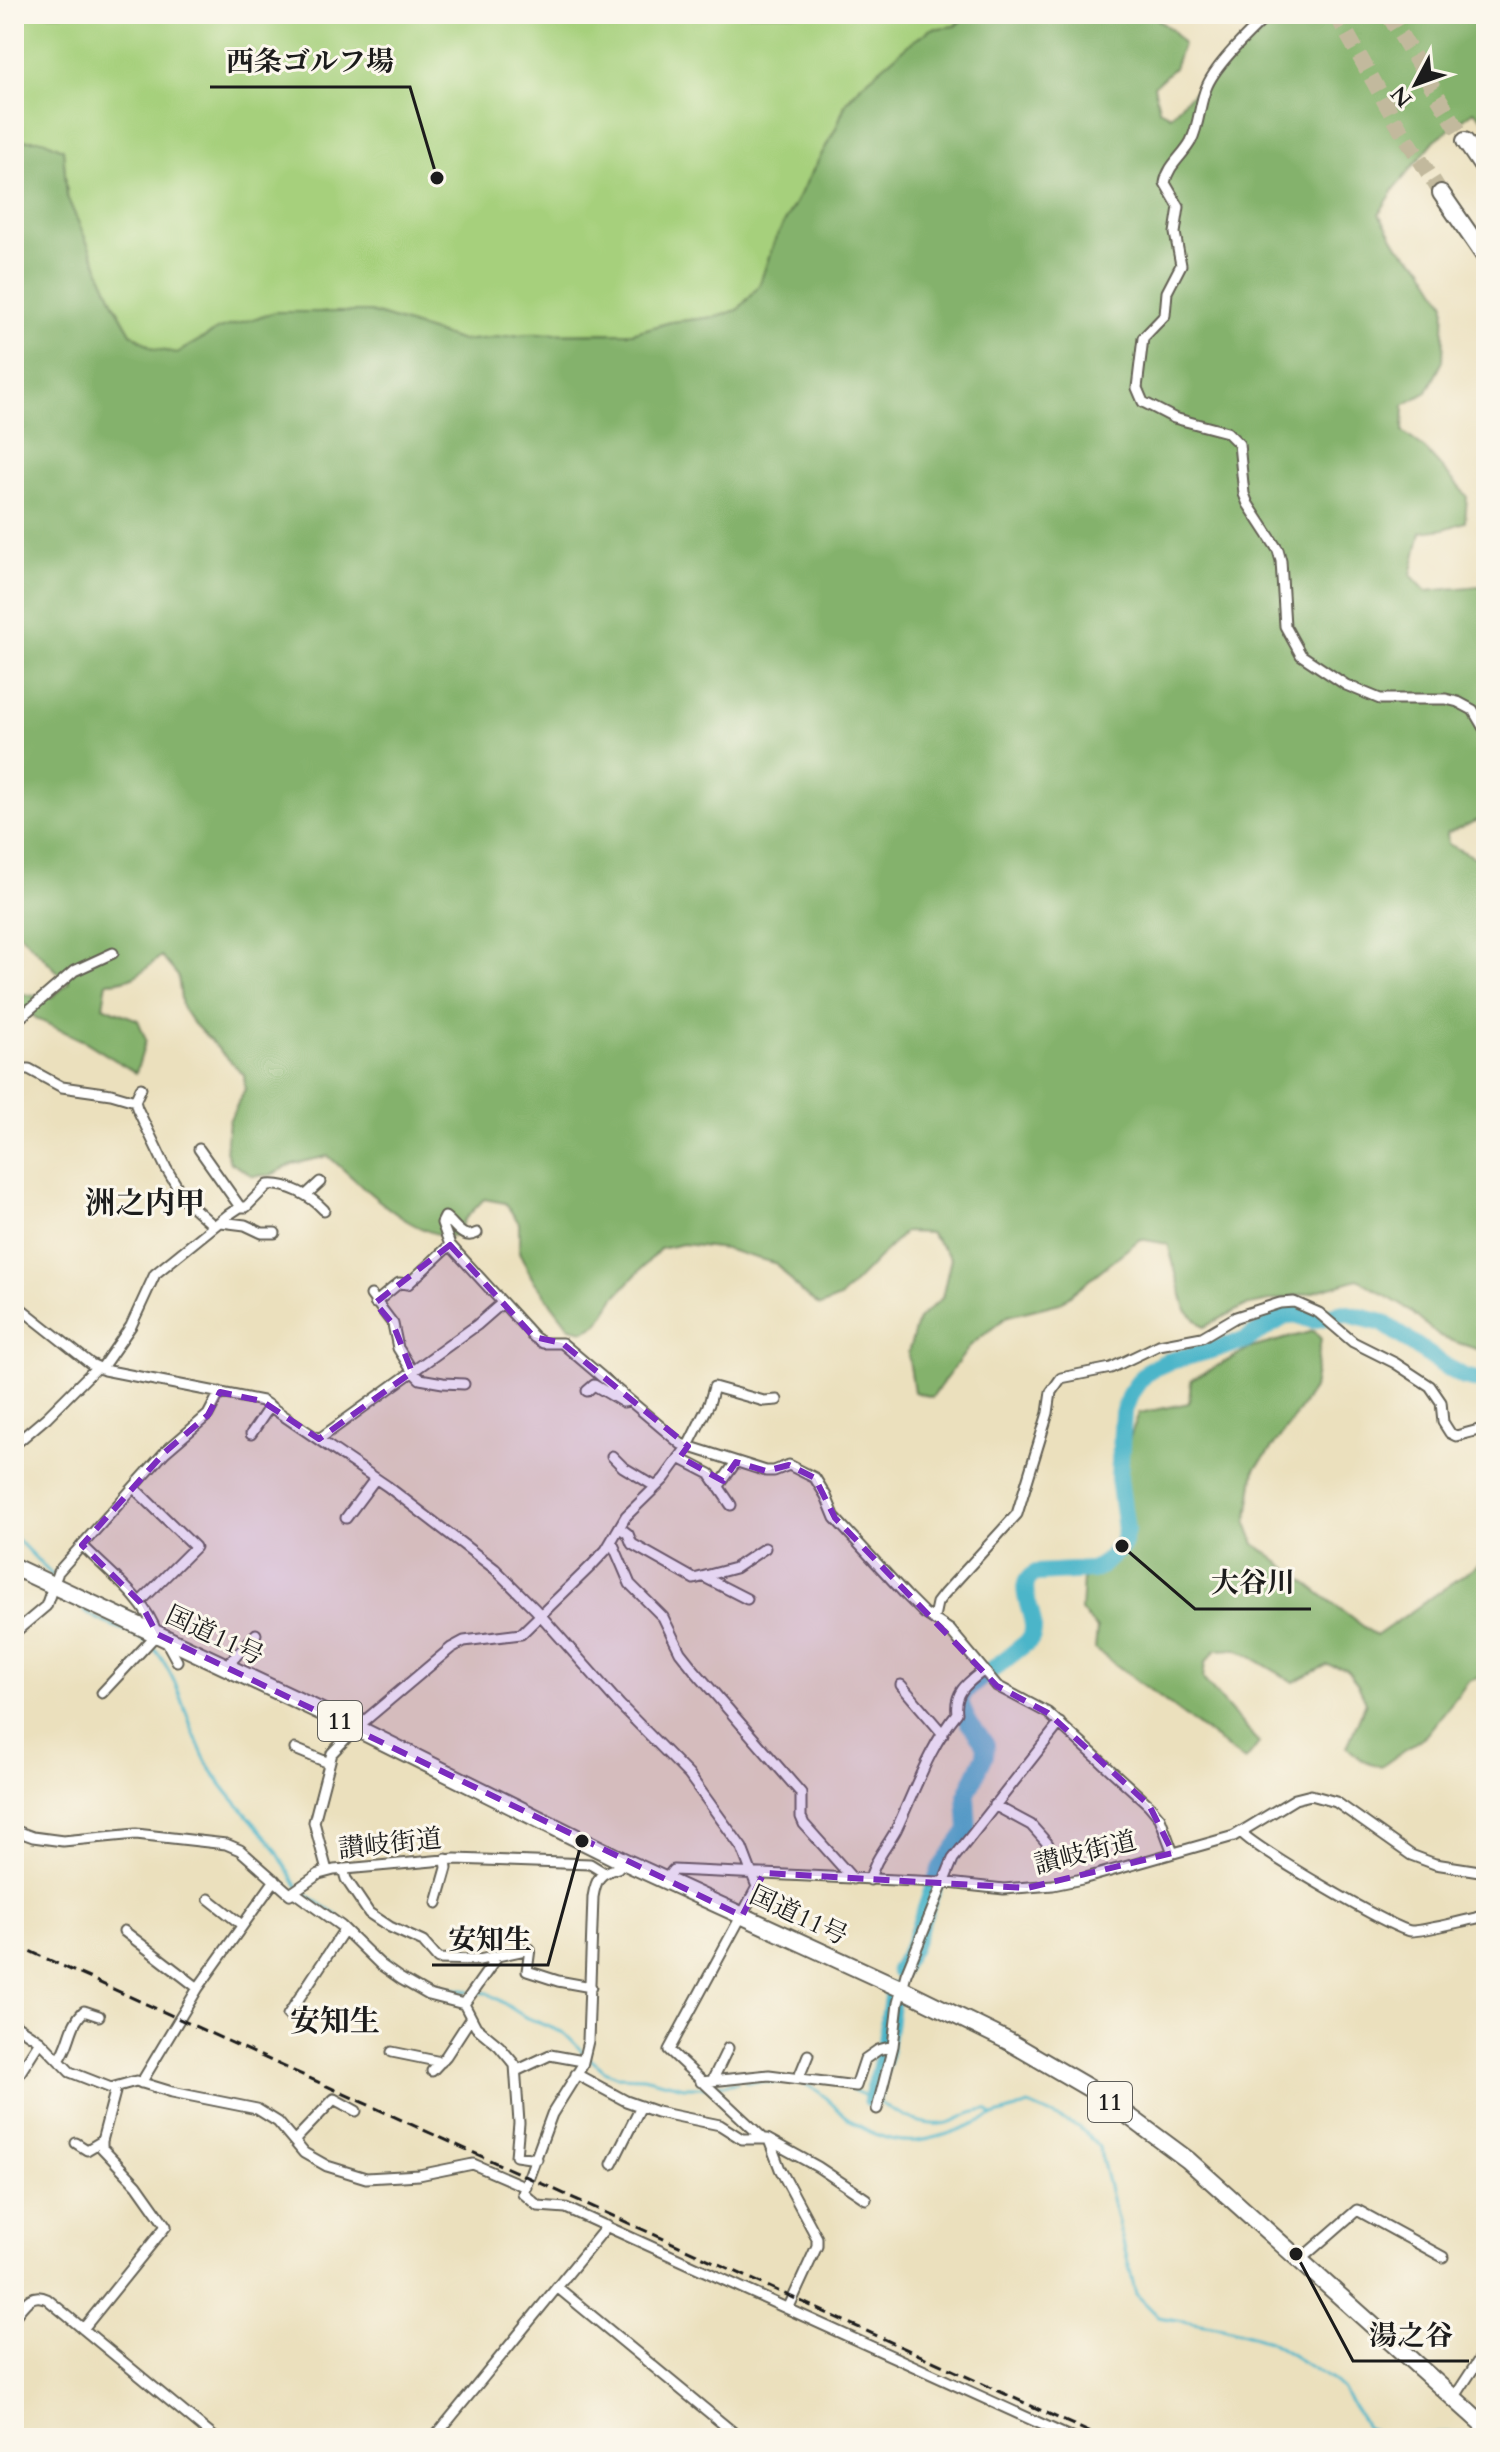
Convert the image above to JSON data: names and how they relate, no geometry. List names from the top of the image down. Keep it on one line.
{"streets":{"highway":["国道11号","11"],"street":["讃岐街道"]},"crossings":[["国道11号","讃岐街道"]],"districts":["洲之内甲","安知生"],"places":["西条ゴルフ場","大谷川","安知生","湯之谷"],"north":"bottom left"}
